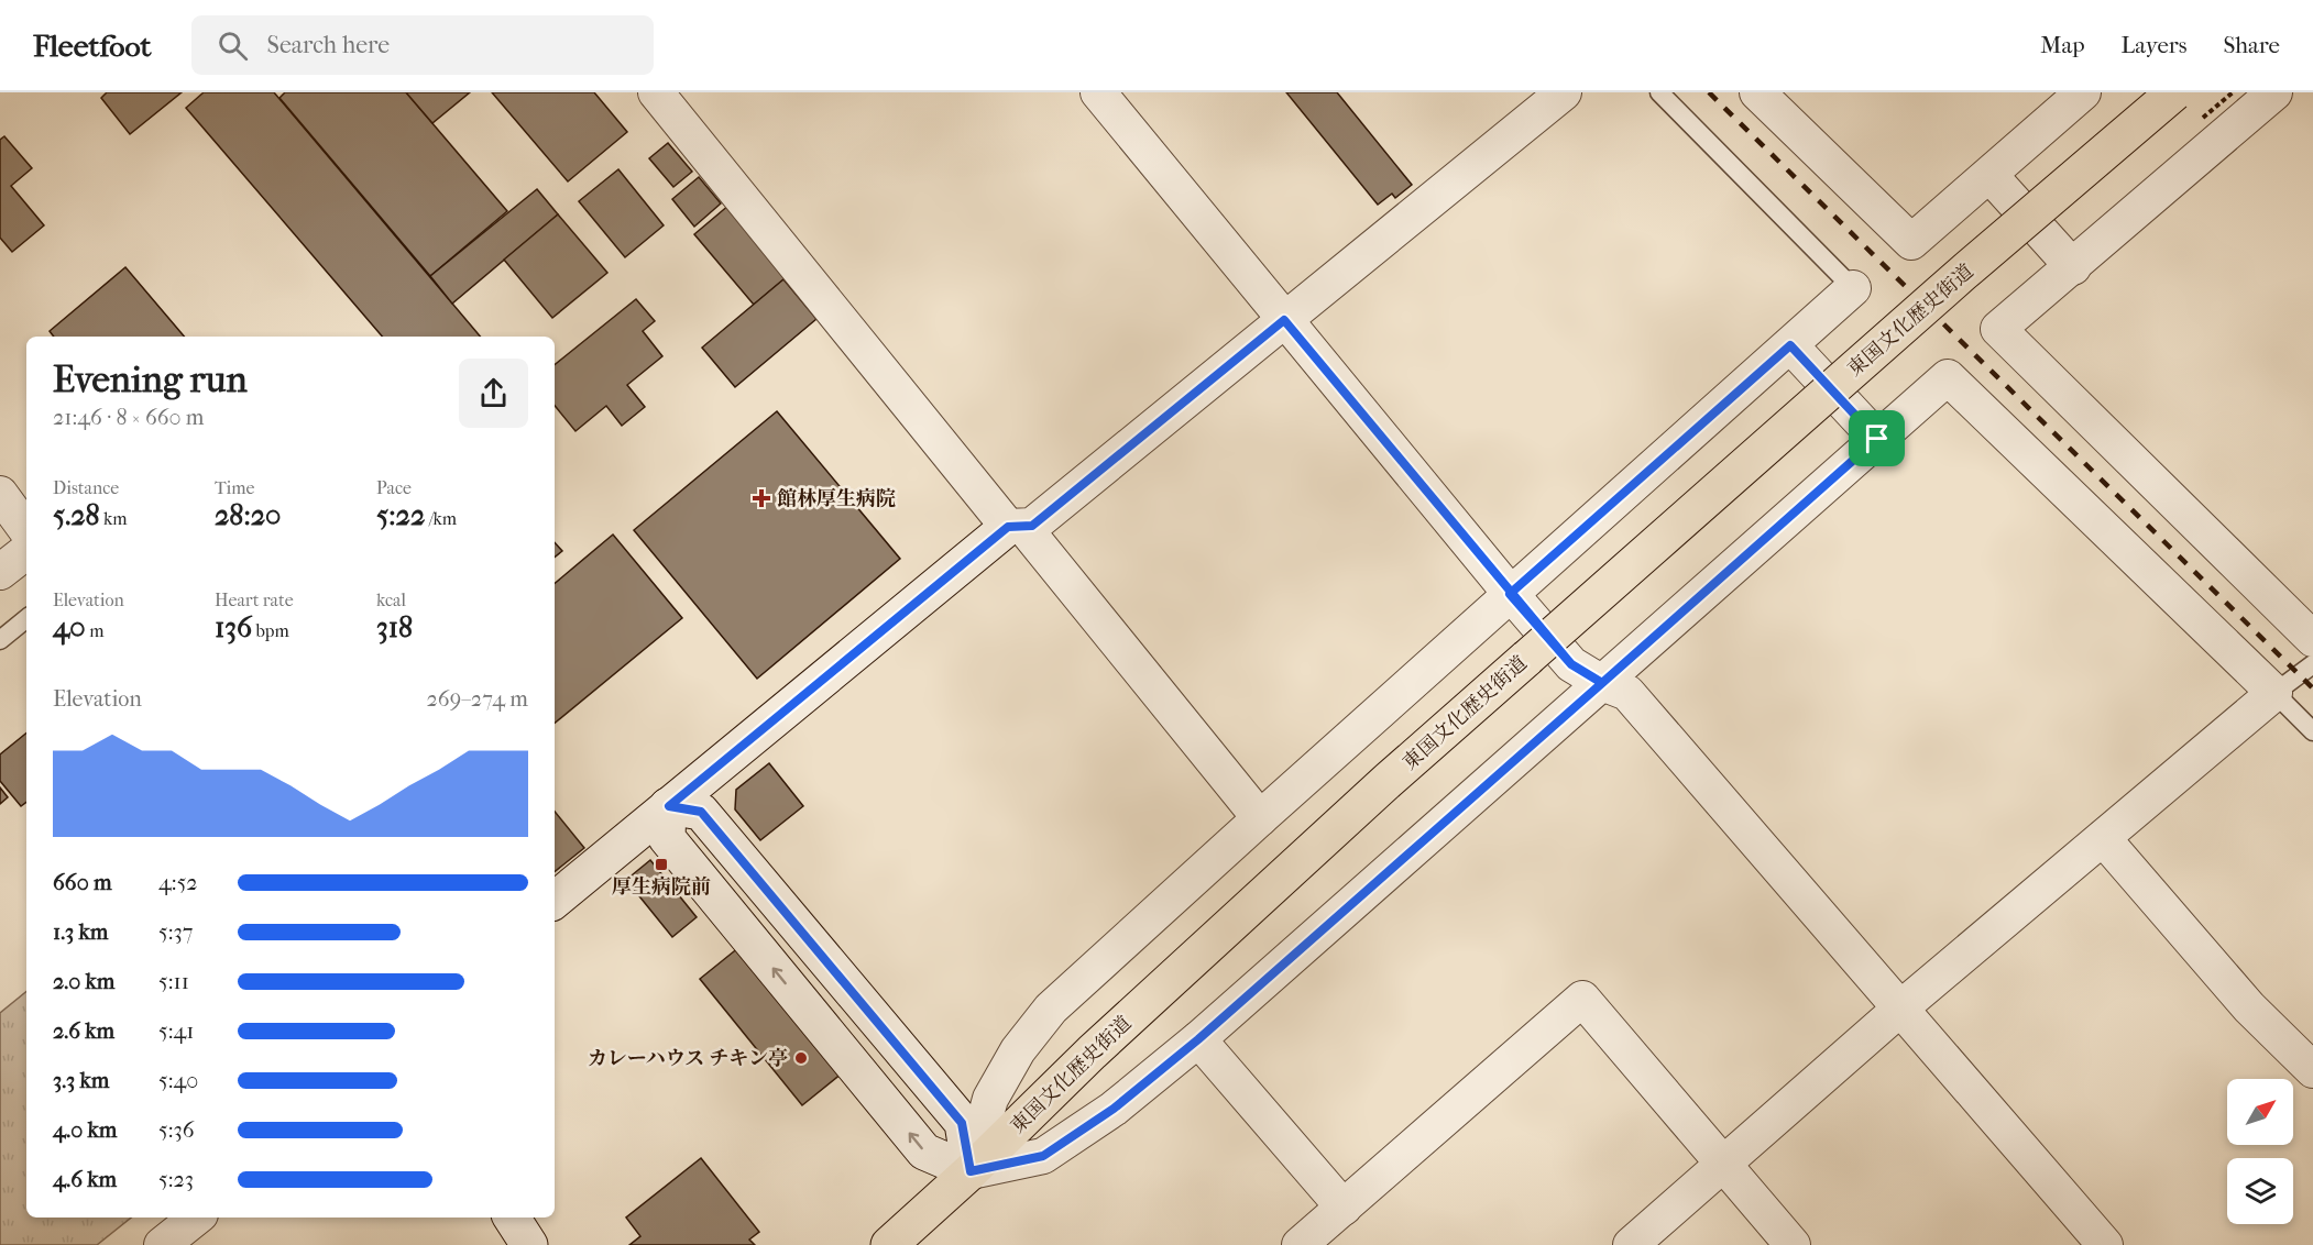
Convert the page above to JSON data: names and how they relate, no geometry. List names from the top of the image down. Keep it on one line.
{"streets":{"highway":["東国文化歴史街道"]},"places":{"health":["館林厚生病院"],"transit":["厚生病院前"],"other":["カレーハウス チキン亭"]},"north":"top right","page":{"header":"Fleetfoot","search":"Search here","nav":["Map","Layers","Share"],"heading":["Evening run","21:46 · 8 × 660 m"],"stats":[["Distance","5.28 km"],["Time","28:20"],["Pace","5:22 /km"],["Elevation","40 m"],["Heart rate","136 bpm"],["kcal","318"]],"chart":["Elevation","269–274 m"],"list":[{"name":"660 m","note":"4:52"},{"name":"1.3 km","note":"5:37"},{"name":"2.0 km","note":"5:11"},{"name":"2.6 km","note":"5:41"},{"name":"3.3 km","note":"5:40"},{"name":"4.0 km","note":"5:36"},{"name":"4.6 km","note":"5:23"}]}}
